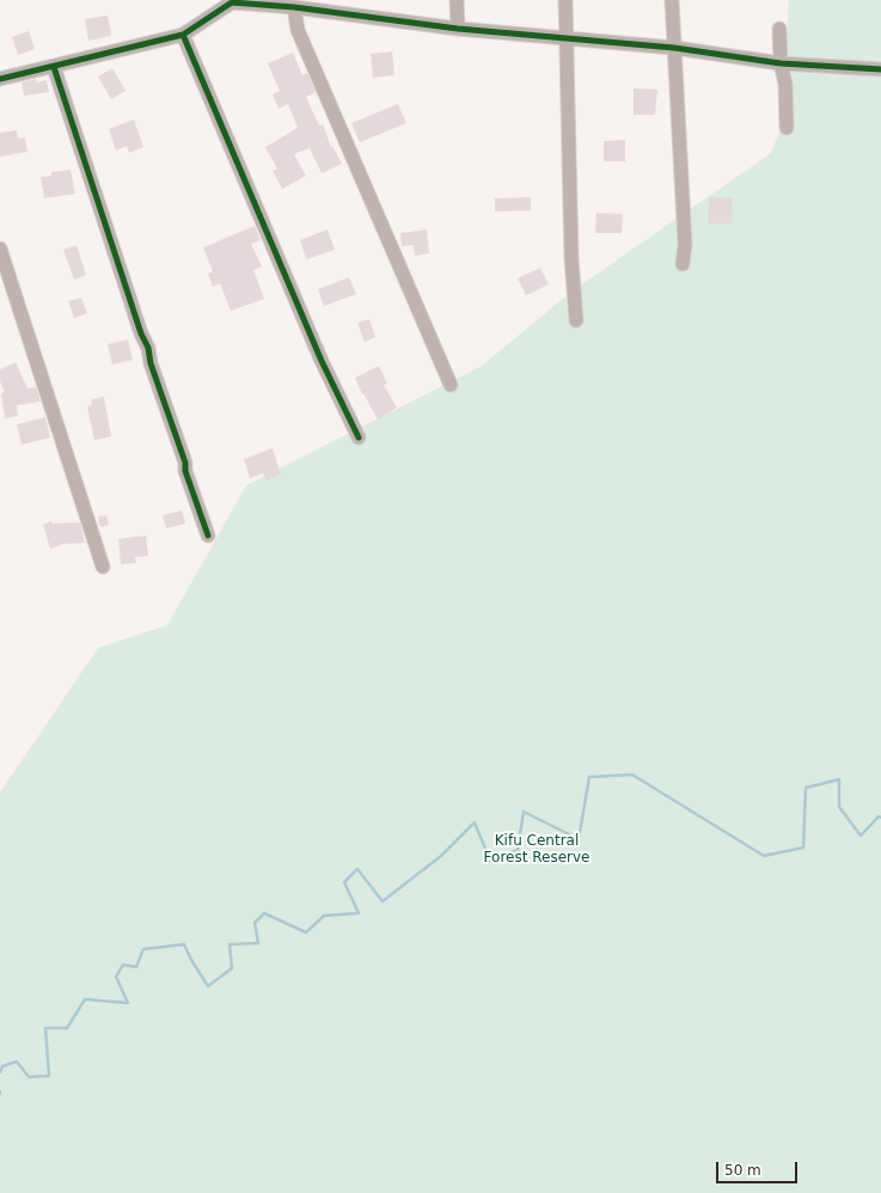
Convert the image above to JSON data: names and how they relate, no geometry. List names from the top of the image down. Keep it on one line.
{"parks":["Kifu Central Forest Reserve"],"scale_bar":"50 m"}
